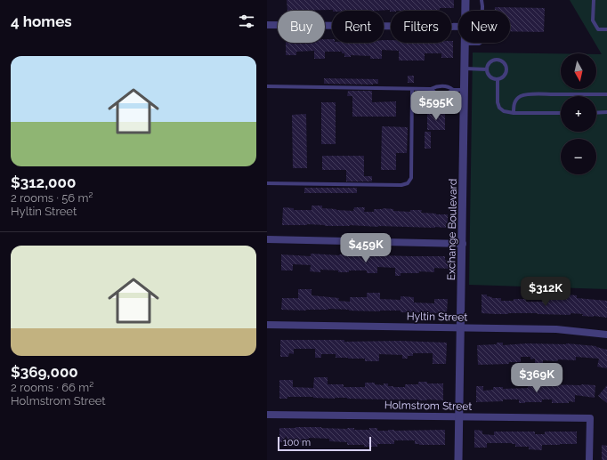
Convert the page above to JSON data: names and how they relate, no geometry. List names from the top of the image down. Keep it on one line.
{"streets":{"street":["Exchange Boulevard","Hyltin Street","Holmstrom Street"]},"crossings":[["Exchange Boulevard","Hyltin Street"],["Exchange Boulevard","Holmstrom Street"]],"scale_bar":"100 m","north":"bottom","page":{"heading":"4 homes","chip":["Buy","Rent","Filters","New"],"list":[{"name":"$312,000","note":"2 rooms · 56 m² · Hyltin Street"},{"name":"$369,000","note":"2 rooms · 66 m² · Holmstrom Street"}],"map_buttons":["+","−"],"price":["$595K","$459K","$312K","$369K"],"scale":"100 m"}}
